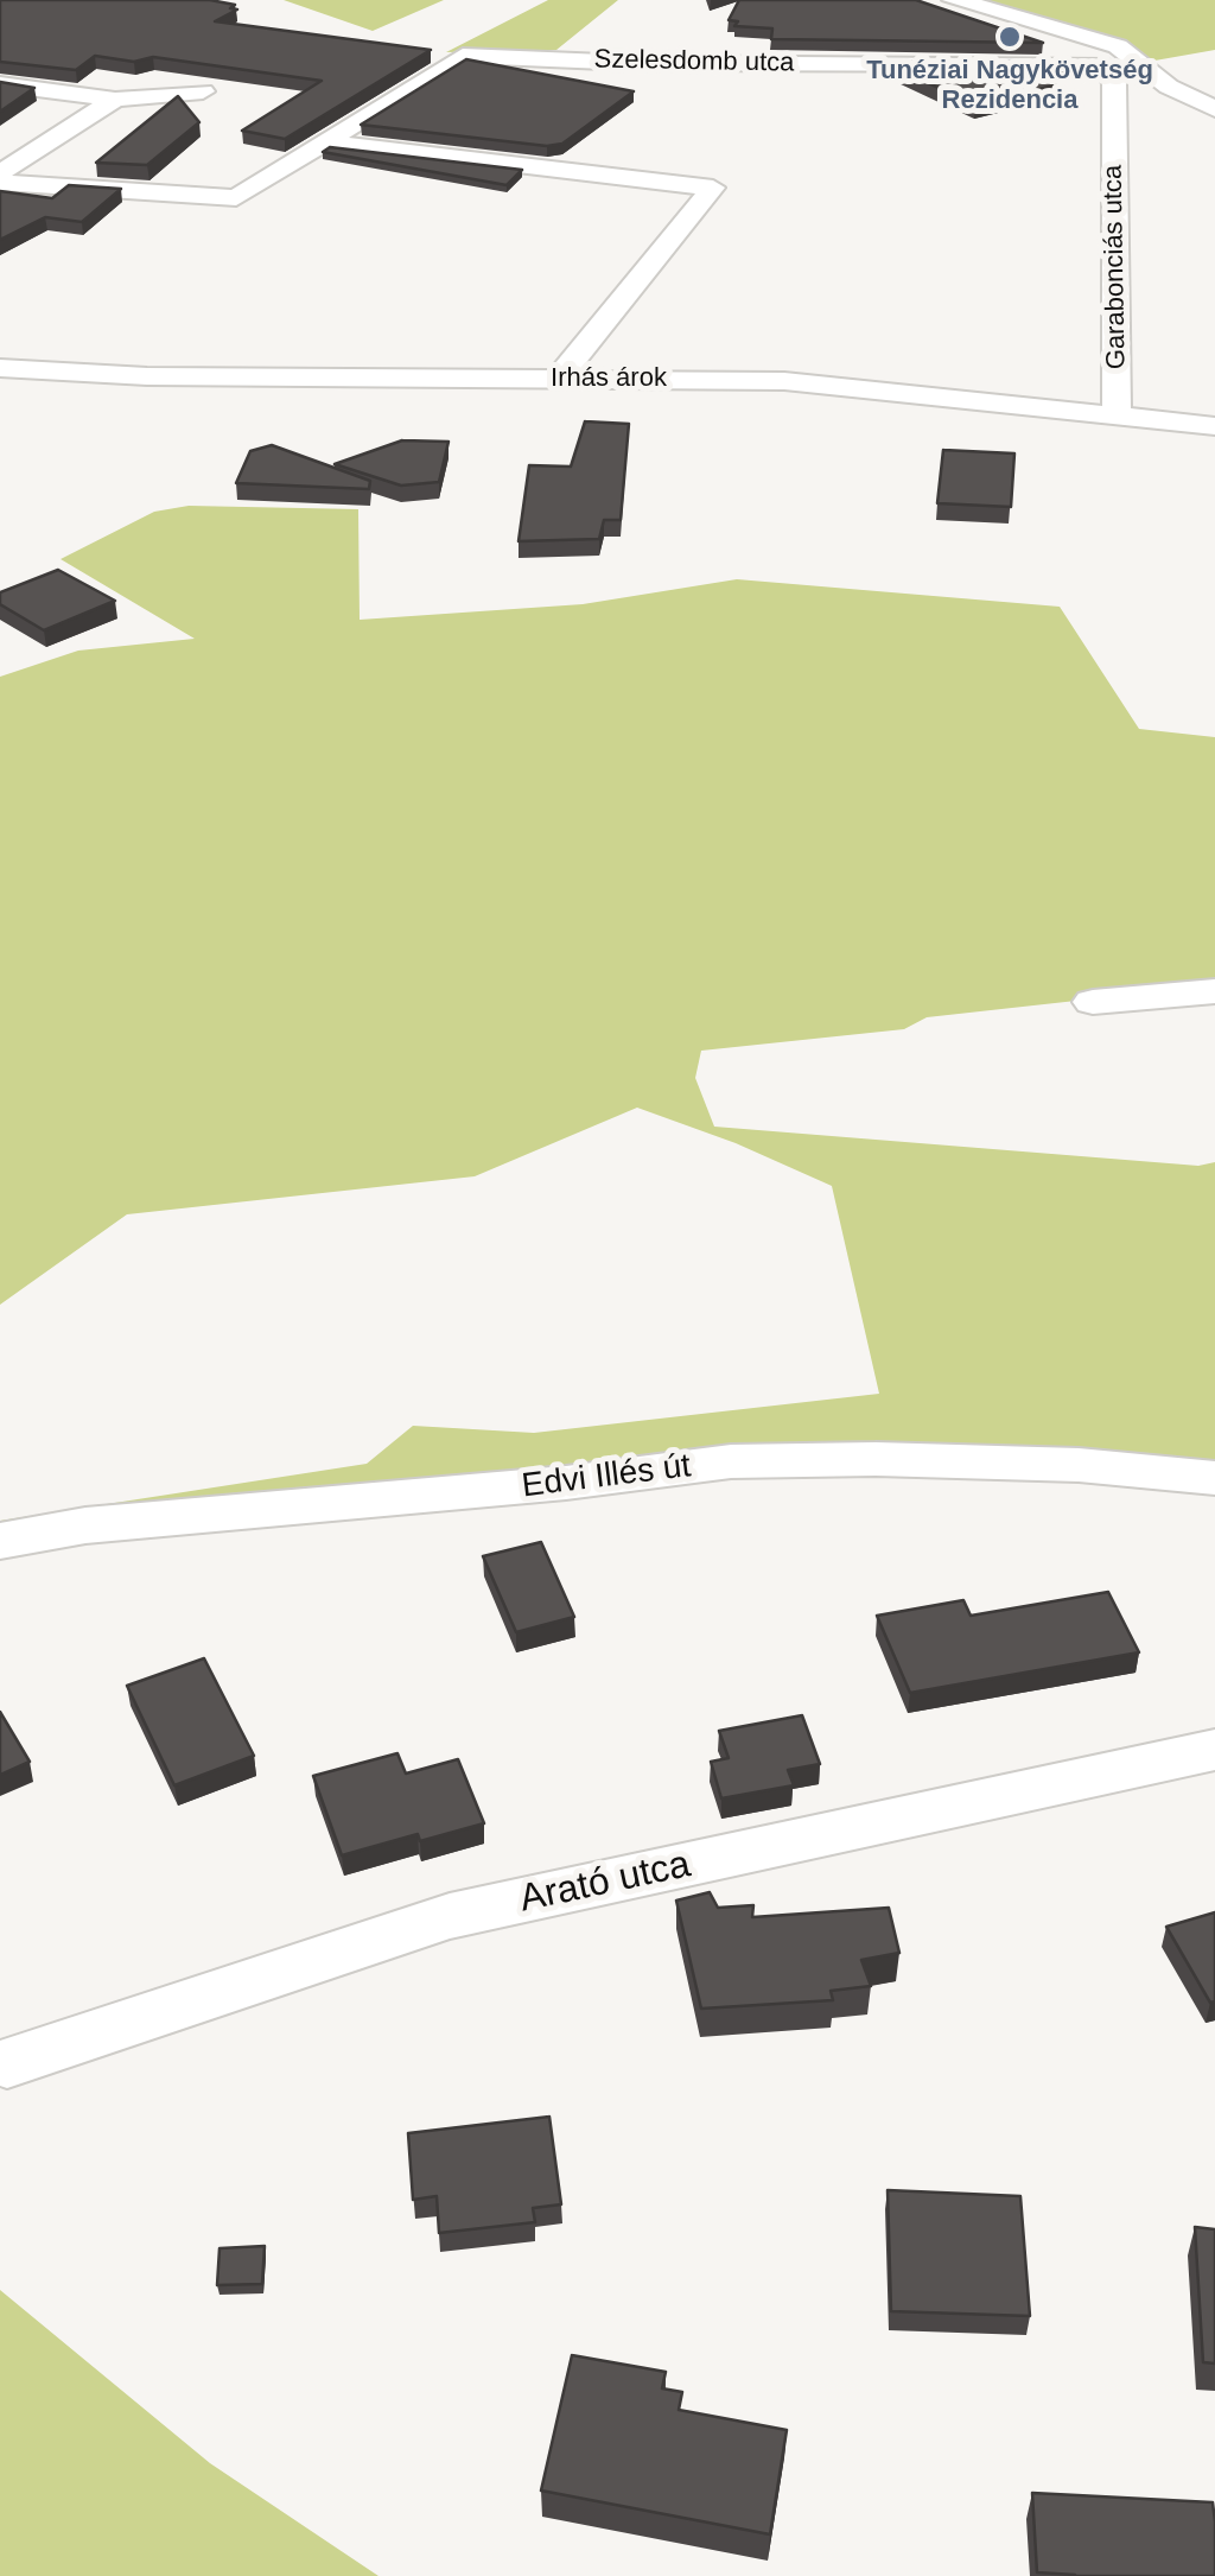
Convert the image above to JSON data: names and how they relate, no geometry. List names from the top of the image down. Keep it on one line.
{"streets":{"street":["Szelesdomb utca","Garabonciás utca","Irhás árok","Edvi Illés út","Arató utca"]},"crossings":[["Szelesdomb utca","Garabonciás utca"],["Garabonciás utca","Irhás árok"]],"places":["Tunéziai Nagykövetség Rezidencia"]}
